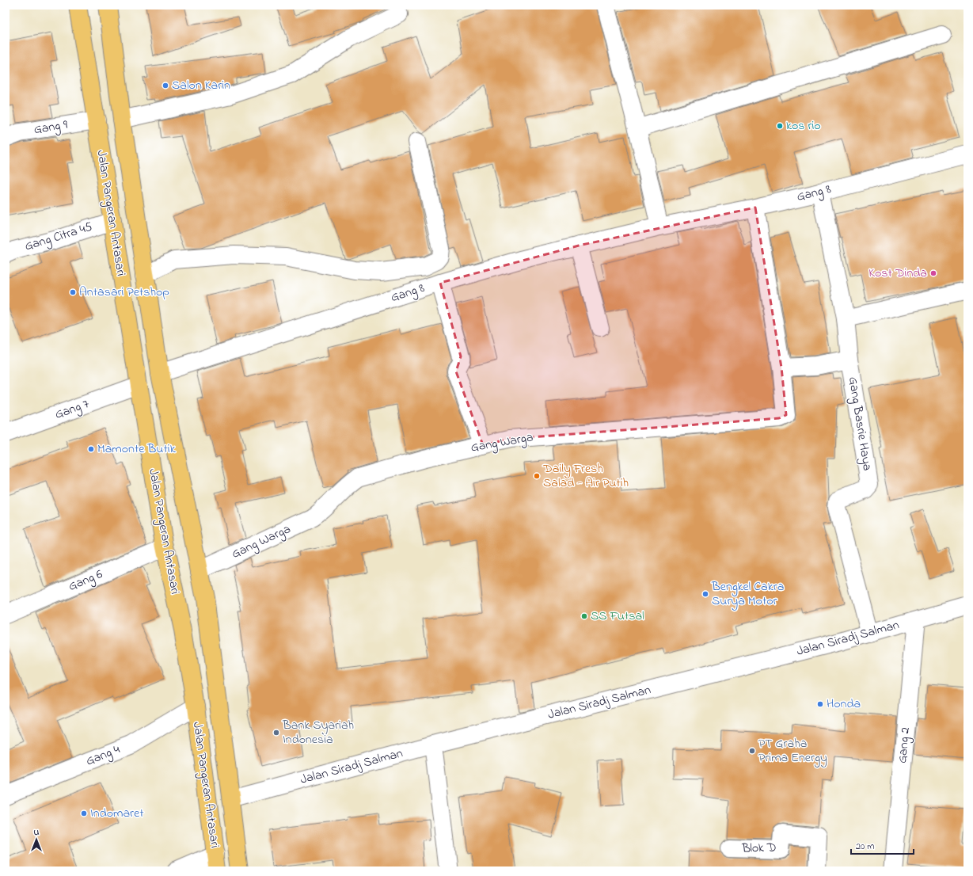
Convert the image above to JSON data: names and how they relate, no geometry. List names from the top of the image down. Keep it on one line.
{"streets":{"highway":["Jalan Pangeran Antasari"],"street":["Gang 9","Gang 8","Gang Citra 45","Gang 7","Gang Basrie Haya","Gang Warga","Gang 6","Jalan Siradj Salman","Gang 2","Gang 4","Blok D"]},"crossings":[["Gang 9","Jalan Pangeran Antasari"],["Gang 8","Jalan Pangeran Antasari"],["Gang 8","Gang Basrie Haya"],["Jalan Pangeran Antasari","Gang Citra 45"],["Jalan Pangeran Antasari","Gang 7"],["Jalan Pangeran Antasari","Gang Warga"],["Jalan Pangeran Antasari","Gang 6"],["Jalan Pangeran Antasari","Jalan Siradj Salman"],["Jalan Pangeran Antasari","Gang 4"],["Gang Basrie Haya","Jalan Siradj Salman"],["Jalan Siradj Salman","Gang 2"]],"places":["Salon Karin","kos rio","Kost Dinda","Antasari Petshop","Mamonte Butik","Daily Fresh Salad - Air Putih","Bengkel Cakra Surya Motor","SS Futsal","Honda","Bank Syariah Indonesia","PT Graha Prima Energy","Indomaret"],"scale_bar":"20 m","north":"top"}
